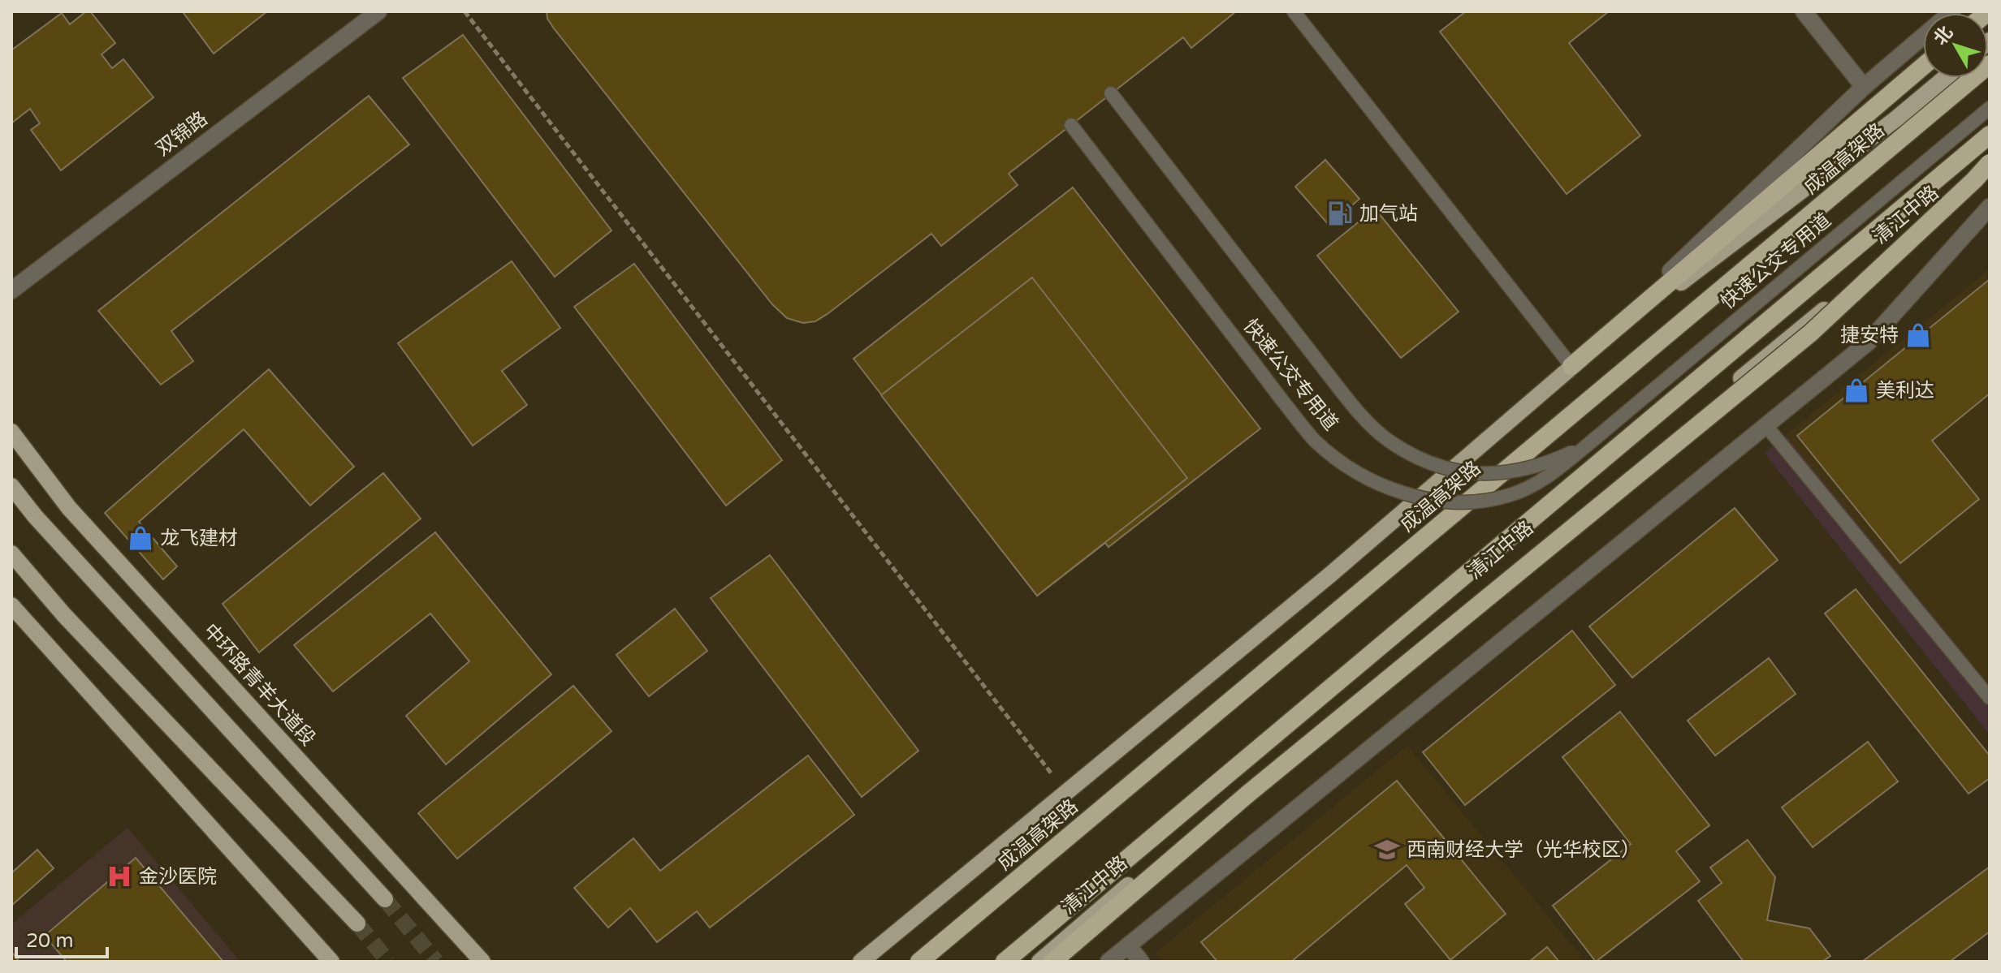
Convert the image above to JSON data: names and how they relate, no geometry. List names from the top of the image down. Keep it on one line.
{"streets":{"highway":["成温高架路"],"main road":["清江中路","中环路青羊大道段"],"street":["双锦路"],"lane":["快速公交专用道"]},"places":{"fuel station":["加气站"],"shop":["捷安特","美利达","龙飞建材"],"school or university":["西南财经大学（光华校区）"],"hospital":["金沙医院"]},"scale_bar":"20 m","north":"top left"}
